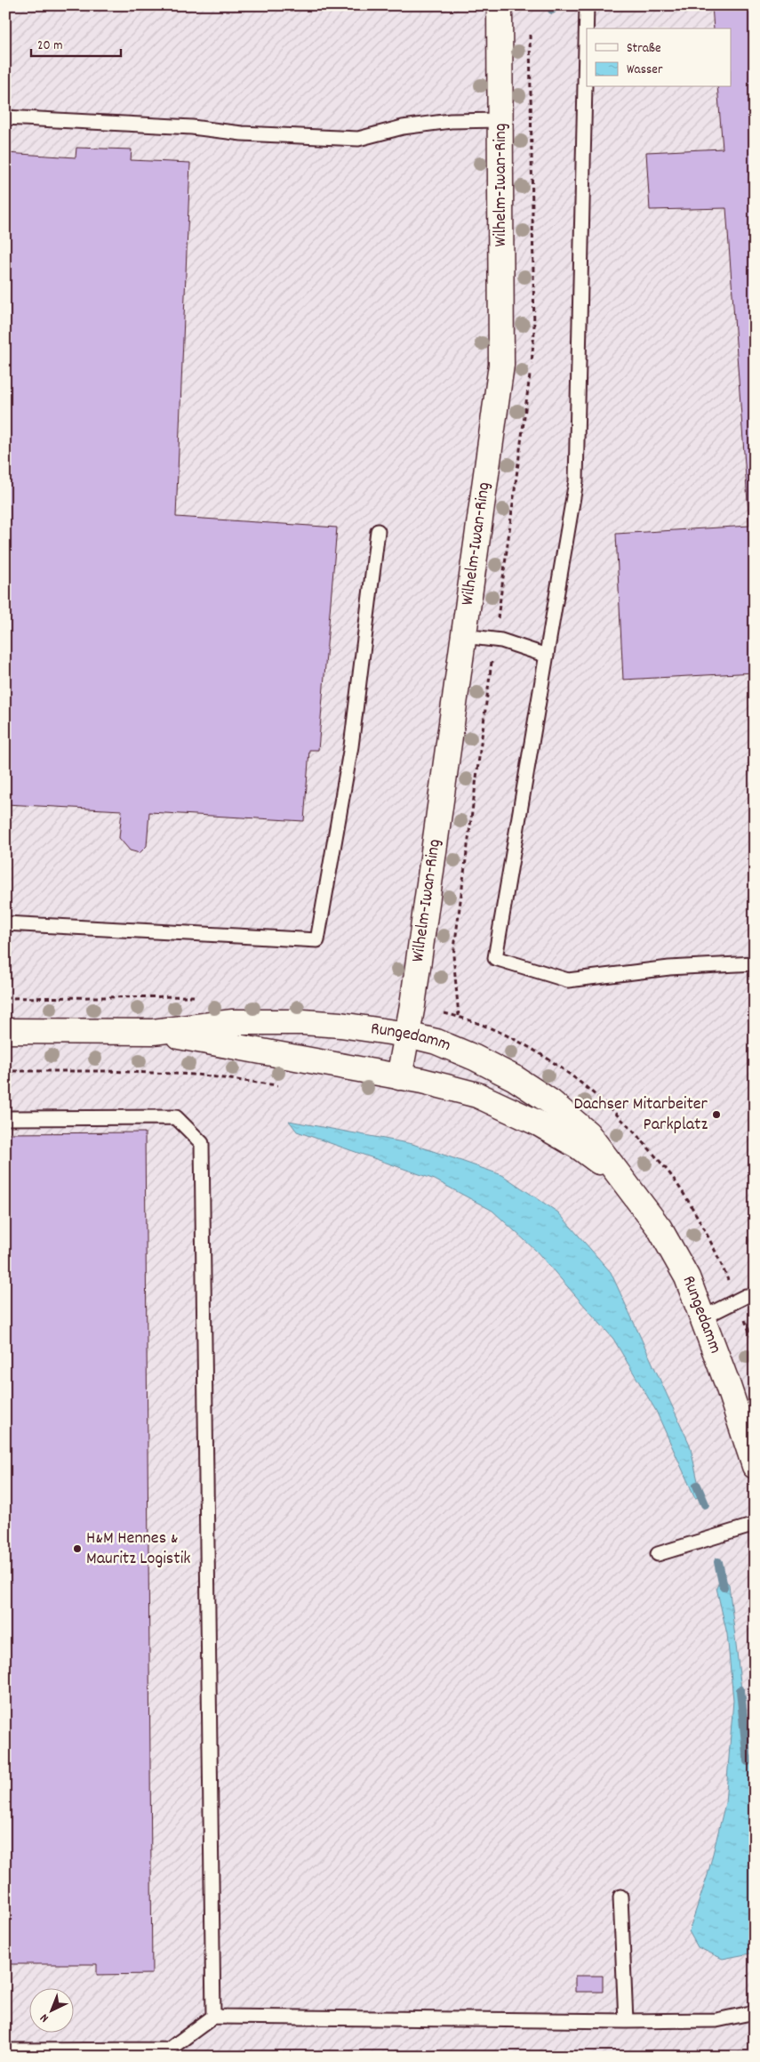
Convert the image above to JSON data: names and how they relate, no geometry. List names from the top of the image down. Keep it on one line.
{"streets":{"street":["Wilhelm-Iwan-Ring","Rungedamm"]},"crossings":[["Wilhelm-Iwan-Ring","Rungedamm"]],"places":["Dachser Mitarbeiter Parkplatz","H&M Hennes & Mauritz Logistik"],"legend":["Straße","Wasser"],"scale_bar":"20 m","north":"bottom left"}
